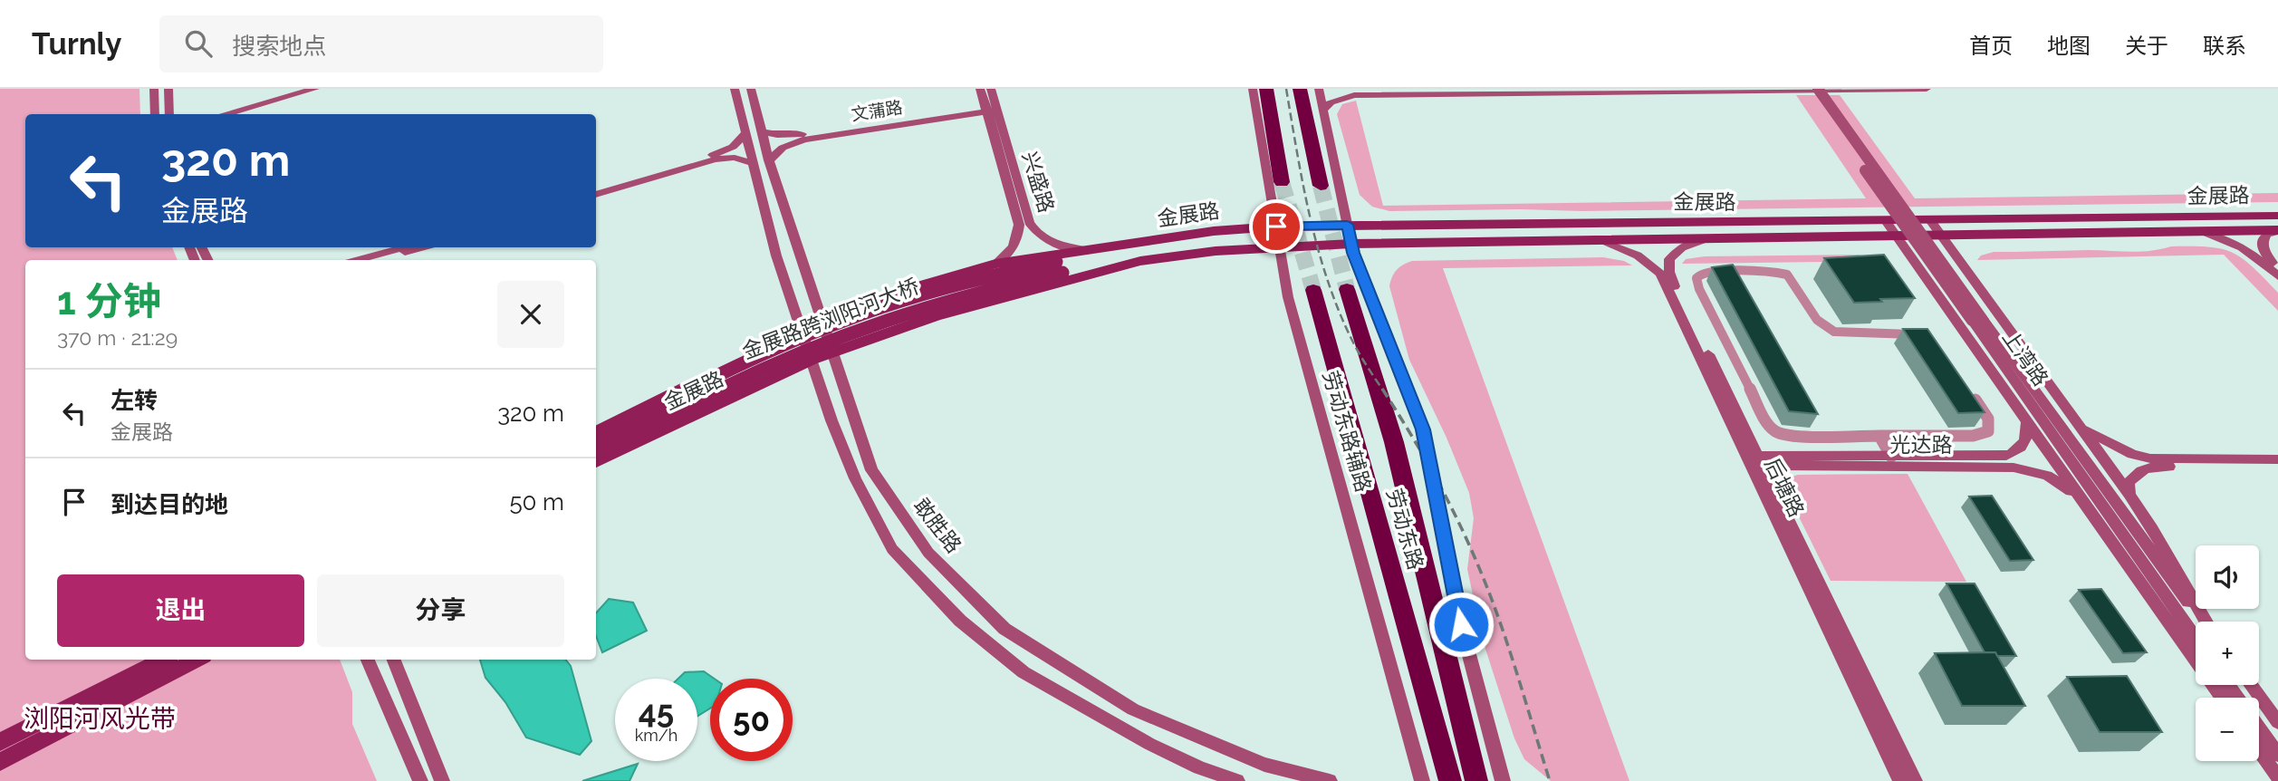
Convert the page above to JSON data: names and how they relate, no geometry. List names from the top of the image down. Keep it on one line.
{"streets":{"highway":["劳动东路"],"main road":["文蒲路","兴盛路","金展路","金展路跨浏阳河大桥","上湾路","劳动东路辅路","光达路","后塘路","敢胜路"]},"crossings":[["文蒲路","兴盛路"],["文蒲路","敢胜路"],["兴盛路","金展路"],["金展路","金展路跨浏阳河大桥"],["金展路","上湾路"],["金展路","劳动东路辅路"],["金展路","后塘路"],["金展路","敢胜路"],["上湾路","光达路"],["光达路","后塘路"]],"parks":["浏阳河风光带"],"page":{"header":"Turnly","search":"搜索地点","nav":["首页","地图","关于","联系"],"turn":["320 m","金展路"],"heading":["1 分钟","370 m · 21:29"],"list":[{"name":"左转","note":"金展路","value":"320 m"},{"name":"到达目的地","value":"50 m"}],"map_buttons":["+","−"],"buttons":["退出","分享"],"speed":"45 km/h","limit":"50"}}
